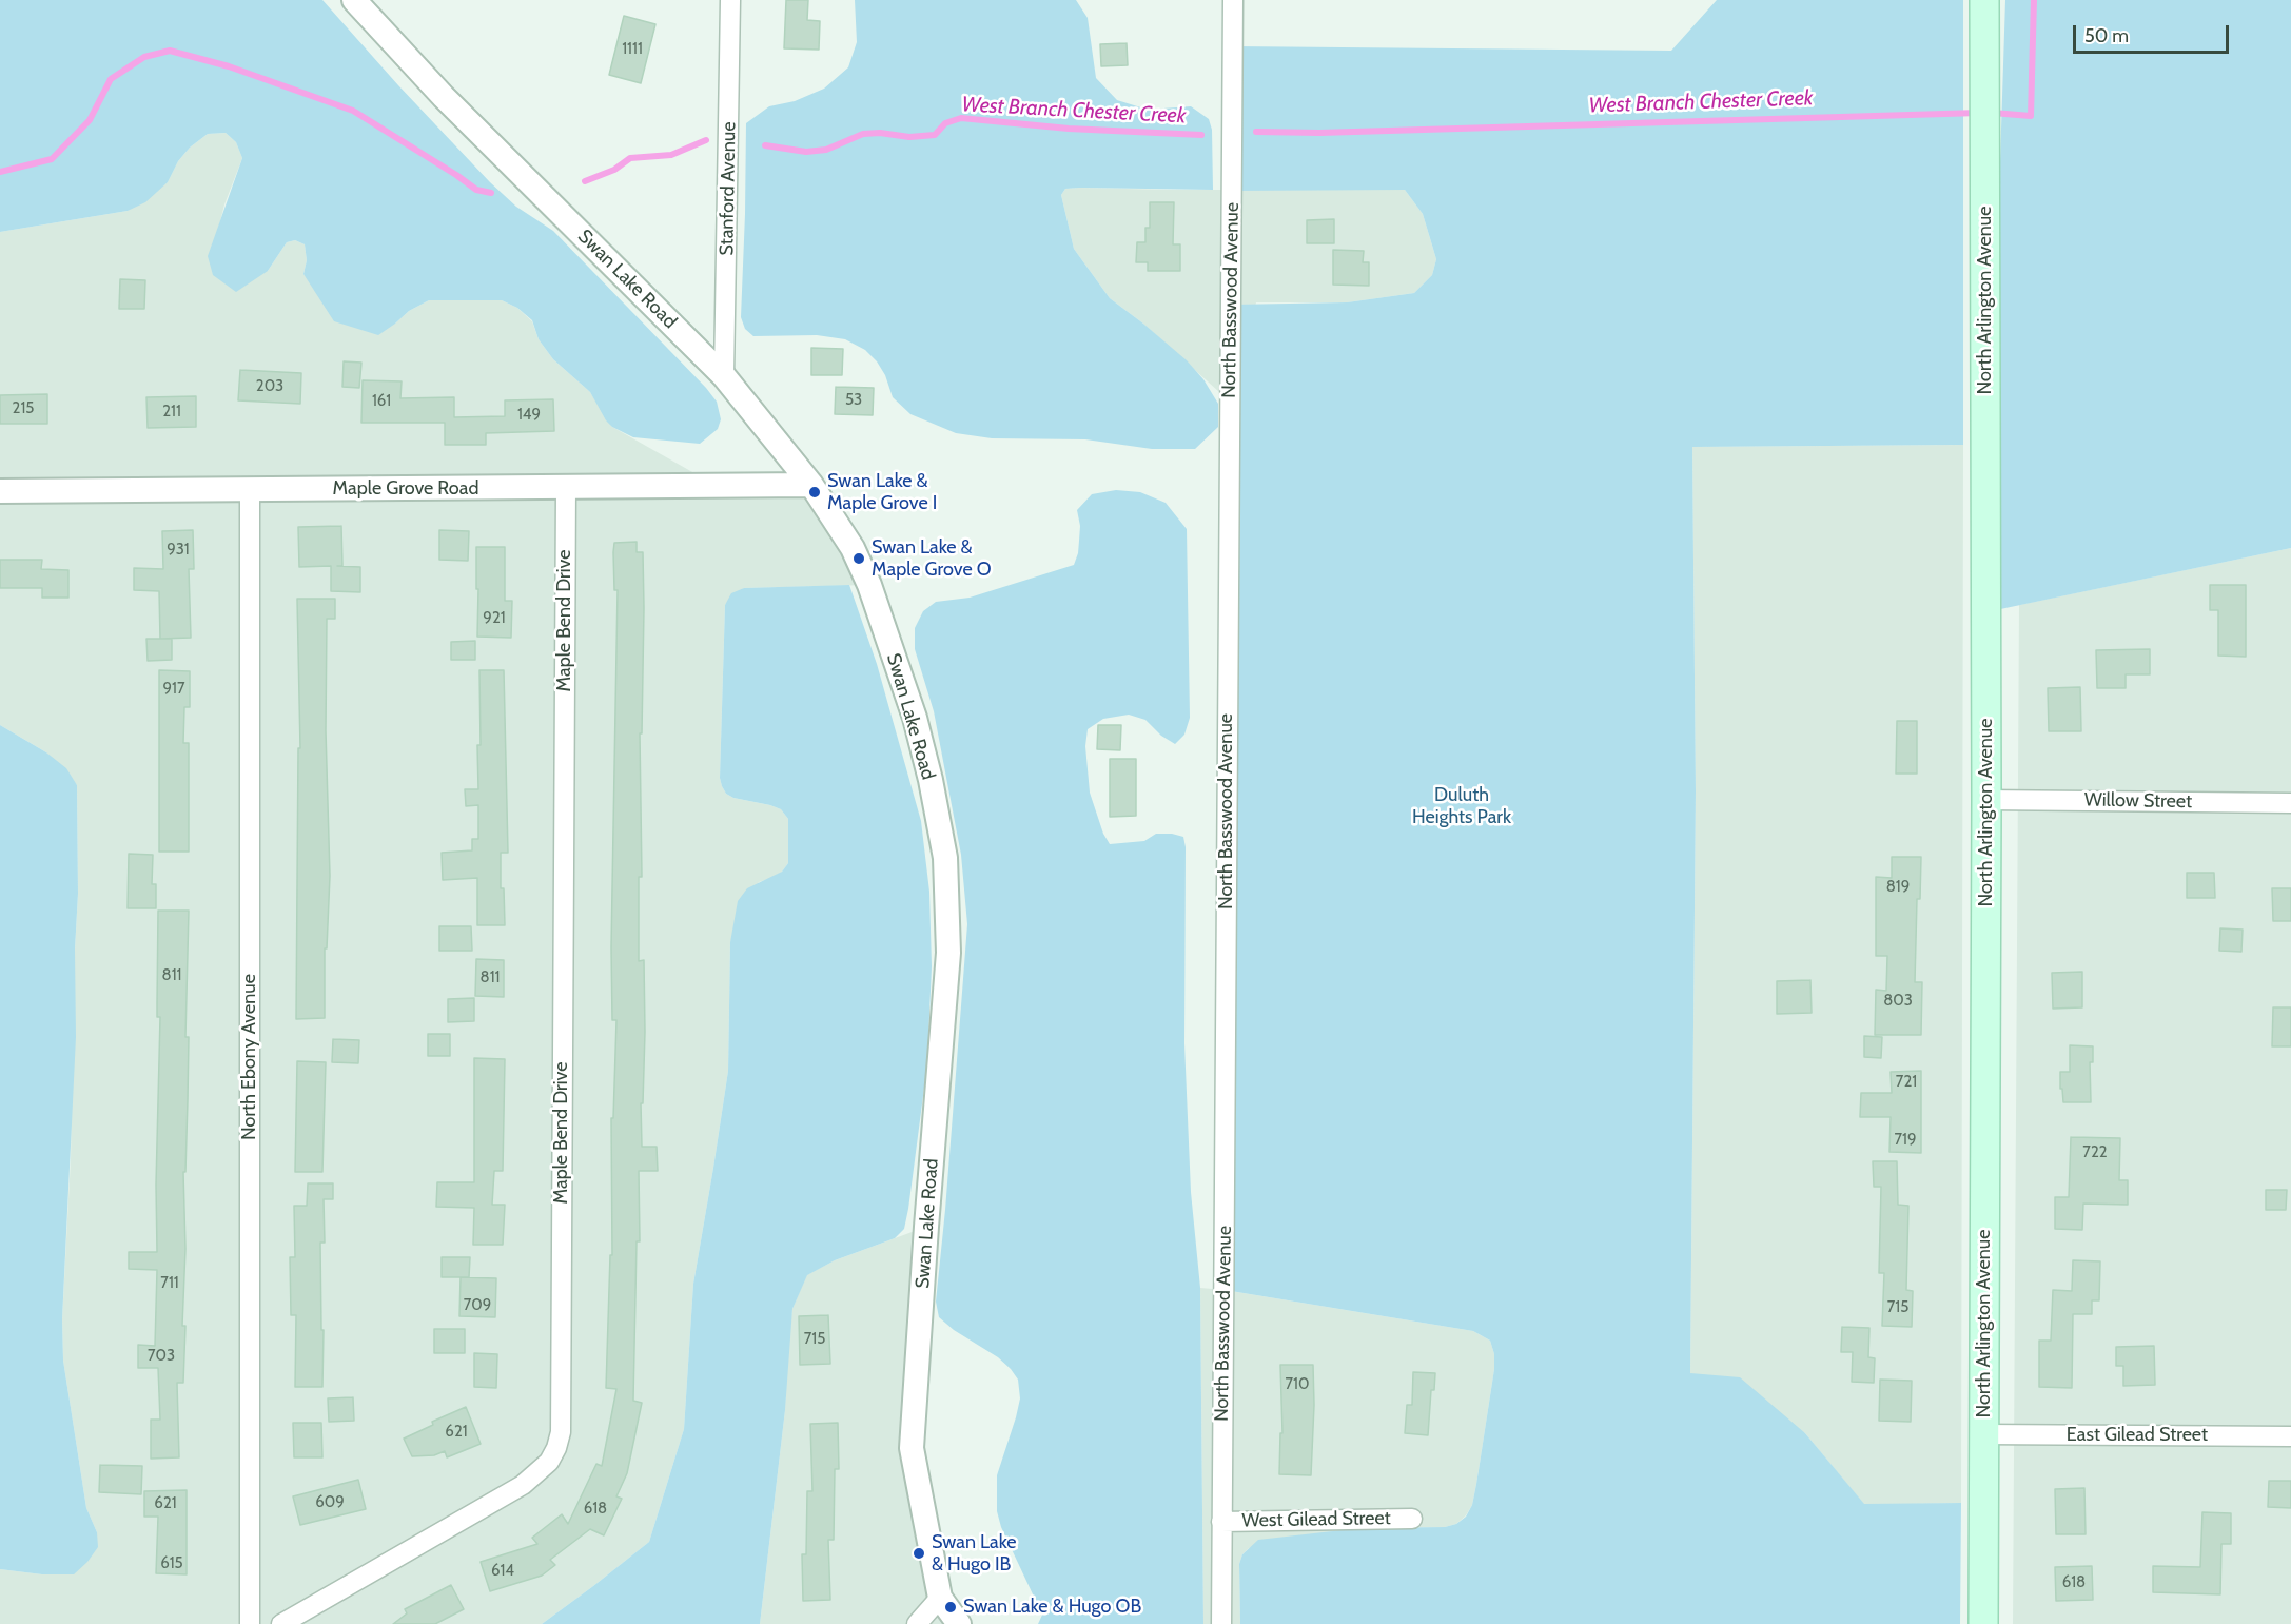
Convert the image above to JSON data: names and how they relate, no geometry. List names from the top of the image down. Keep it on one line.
{"streets":{"main road":["North Arlington Avenue"],"street":["Stanford Avenue","Swan Lake Road","North Basswood Avenue","Maple Grove Road","Maple Bend Drive","Willow Street","North Ebony Avenue","East Gilead Street","West Gilead Street"]},"crossings":[["Stanford Avenue","Swan Lake Road"],["Swan Lake Road","Maple Grove Road"],["North Basswood Avenue","West Gilead Street"],["North Arlington Avenue","Willow Street"],["North Arlington Avenue","East Gilead Street"],["Maple Grove Road","Maple Bend Drive"],["Maple Grove Road","North Ebony Avenue"]],"water":["West Branch Chester Creek"],"parks":["Duluth Heights Park"],"places":["Swan Lake & Maple Grove I","Swan Lake & Maple Grove O","Swan Lake & Hugo IB","Swan Lake & Hugo OB"],"house_numbers":["1111","203","53","161","215","211","149","931","921","917","819","811","811","803","721","719","722","711","709","715","715","703","710","621","609","621","618","615","614","618"],"scale_bar":"50 m"}
